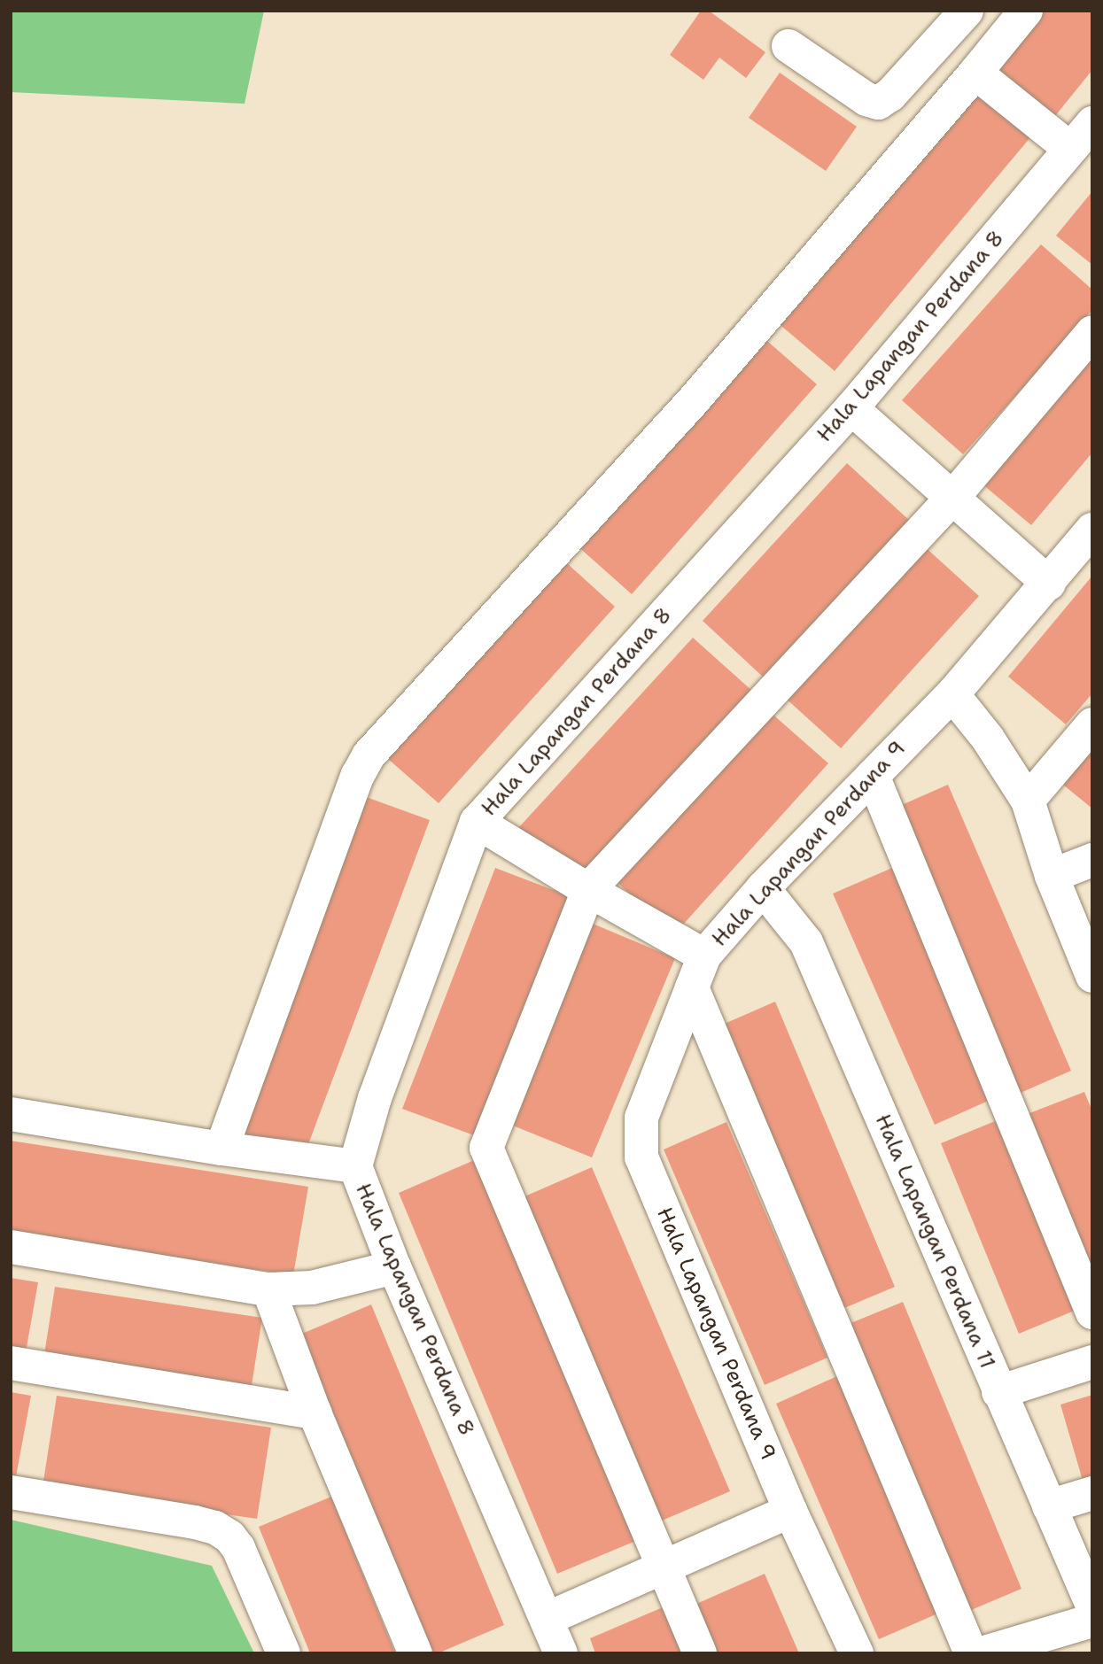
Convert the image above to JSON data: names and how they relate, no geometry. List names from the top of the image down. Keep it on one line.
{"streets":{"street":["Hala Lapangan Perdana 8","Hala Lapangan Perdana 9","Hala Lapangan Perdana 11"]},"crossings":[["Hala Lapangan Perdana 9","Hala Lapangan Perdana 11"]]}
